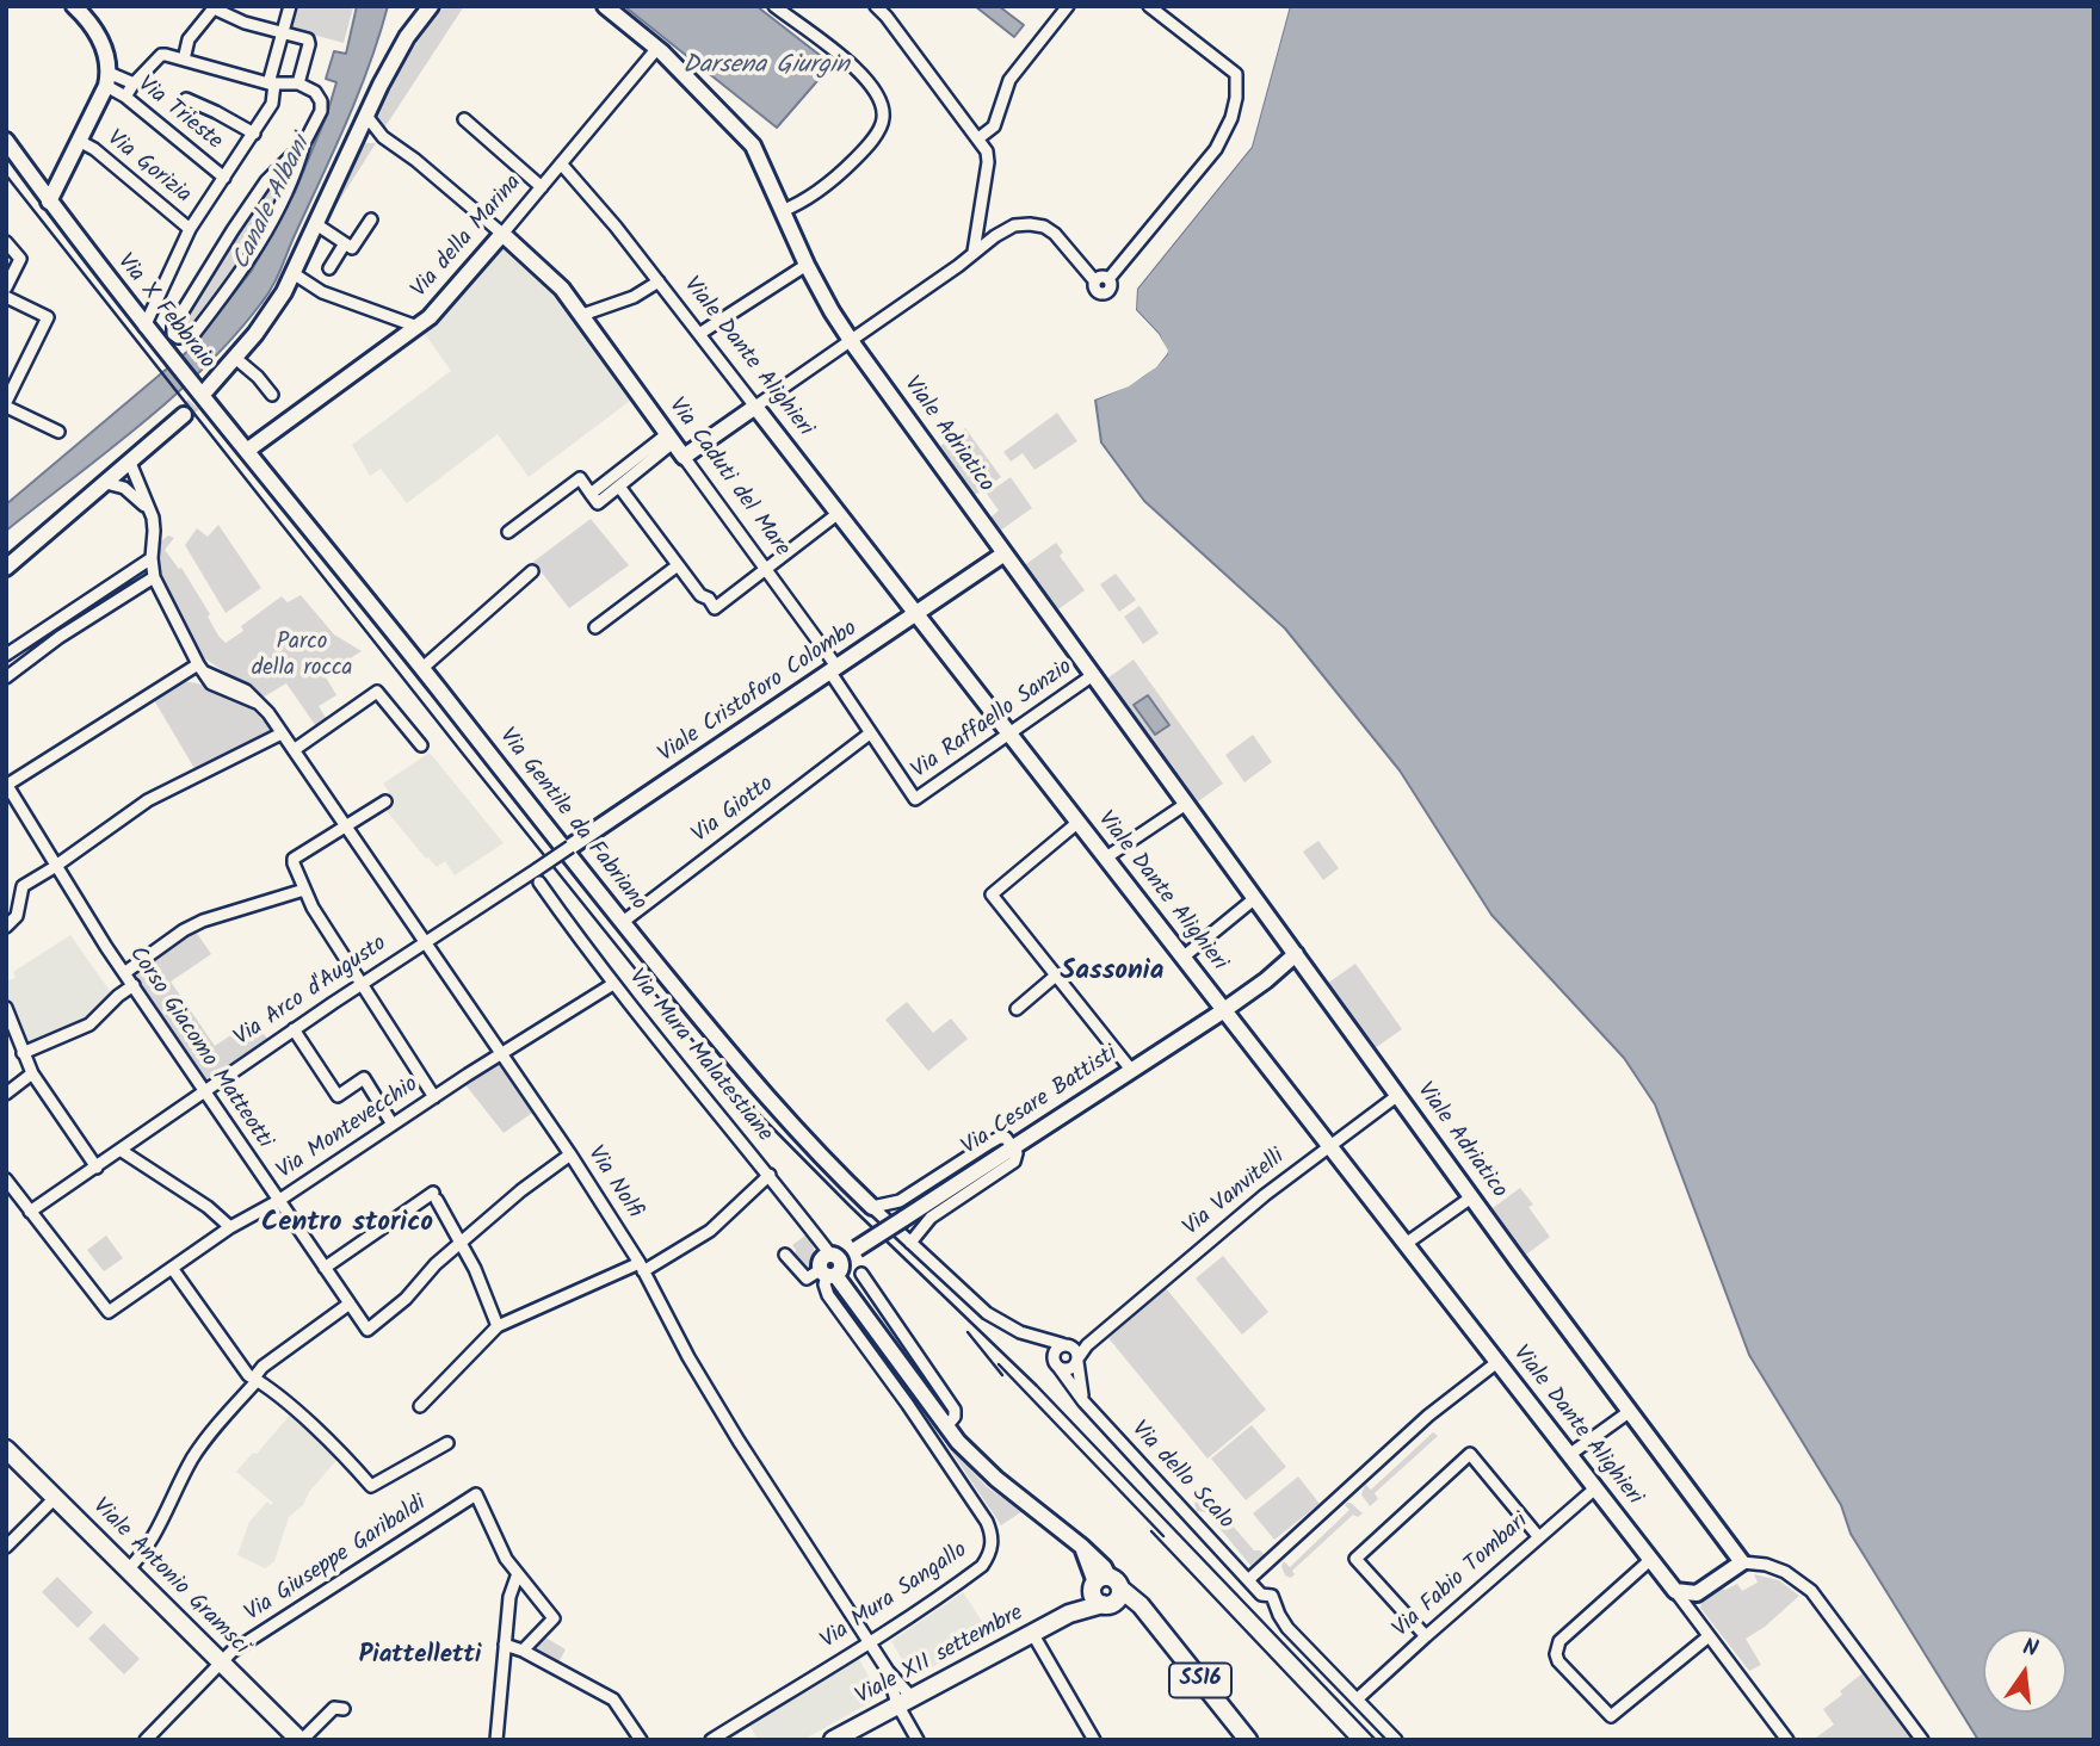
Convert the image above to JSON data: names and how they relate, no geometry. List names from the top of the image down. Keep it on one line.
{"streets":{"main road":["Viale Antonio Gramsci","Viale XII settembre","SS16"],"street":["Via Trieste","Via Gorizia","Via della Marina","Via X Febbraio","Viale Dante Alighieri","Viale Adriatico","Via Caduti del Mare","Viale Cristoforo Colombo","Via Raffaello Sanzio","Via Giotto","Via Gentile da Fabriano","Via Arco d'Augusto","Corso Giacomo Matteotti","Via Mura Malatestiane","Via Cesare Battisti","Via Montevecchio","Via Nolfi","Via Vanvitelli","Via dello Scalo","Via Giuseppe Garibaldi","Via Fabio Tombari","Via Mura Sangallo"]},"crossings":[["Via della Marina","Via X Febbraio"],["Via della Marina","Viale Dante Alighieri"],["Via della Marina","Via Caduti del Mare"],["Via della Marina","Via Gentile da Fabriano"],["Via X Febbraio","Via Gentile da Fabriano"],["Viale Dante Alighieri","Viale Cristoforo Colombo"],["Viale Dante Alighieri","Via Raffaello Sanzio"],["Viale Dante Alighieri","Via Cesare Battisti"],["Viale Dante Alighieri","Via Vanvitelli"],["Viale Dante Alighieri","Via Fabio Tombari"],["Viale Adriatico","Viale Cristoforo Colombo"],["Viale Adriatico","Via Raffaello Sanzio"],["Viale Adriatico","Via Cesare Battisti"],["Viale Adriatico","Via Vanvitelli"],["Via Caduti del Mare","Viale Cristoforo Colombo"],["Via Caduti del Mare","Via Raffaello Sanzio"],["Via Caduti del Mare","Via Giotto"],["Viale Cristoforo Colombo","Via Arco d'Augusto"],["Via Giotto","Via Gentile da Fabriano"],["Via Gentile da Fabriano","Via Vanvitelli"],["Via Gentile da Fabriano","Via dello Scalo"],["Via Arco d'Augusto","Corso Giacomo Matteotti"],["Via Arco d'Augusto","Via Montevecchio"],["Via Arco d'Augusto","Via Nolfi"],["Corso Giacomo Matteotti","Via Montevecchio"],["Via Mura Malatestiane","Via Cesare Battisti"],["Via Mura Malatestiane","Via Montevecchio"],["Via Montevecchio","Via Nolfi"],["Via Nolfi","Via Mura Sangallo"],["Via Nolfi","Viale XII settembre"],["Via Vanvitelli","Via dello Scalo"],["Via dello Scalo","Via Fabio Tombari"],["Via Giuseppe Garibaldi","Viale Antonio Gramsci"],["Viale XII settembre","SS16"]],"districts":["Sassonia","Centro storico","Piattelletti"],"water":["Darsena Giurgin","Canale Albani"],"parks":["Parco della rocca"],"north":"top"}
